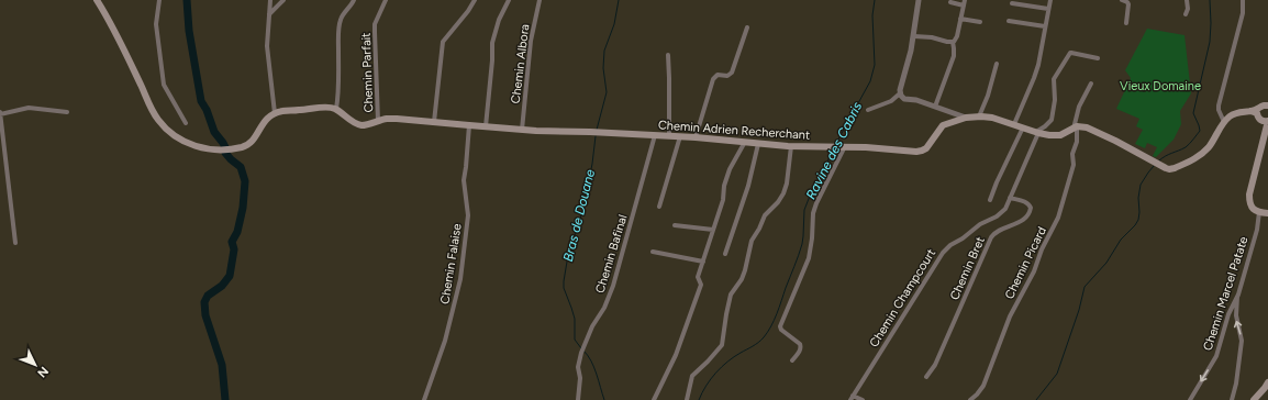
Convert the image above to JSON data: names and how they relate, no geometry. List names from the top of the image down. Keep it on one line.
{"streets":{"main road":["Chemin Adrien Recherchant"],"street":["Chemin Albora","Chemin Parfait","Chemin Bafinal","Chemin Picard","Chemin Falaise","Chemin Bret","Chemin Marcel Patate","Chemin Champcourt"]},"crossings":[["Chemin Albora","Chemin Adrien Recherchant"],["Chemin Parfait","Chemin Adrien Recherchant"],["Chemin Adrien Recherchant","Chemin Bafinal"],["Chemin Adrien Recherchant","Chemin Picard"],["Chemin Adrien Recherchant","Chemin Falaise"],["Chemin Adrien Recherchant","Chemin Champcourt"],["Chemin Bret","Chemin Champcourt"]],"water":["Ravine des Cabris","Bras de Douane"],"parks":["Vieux Domaine"],"north":"bottom right"}
